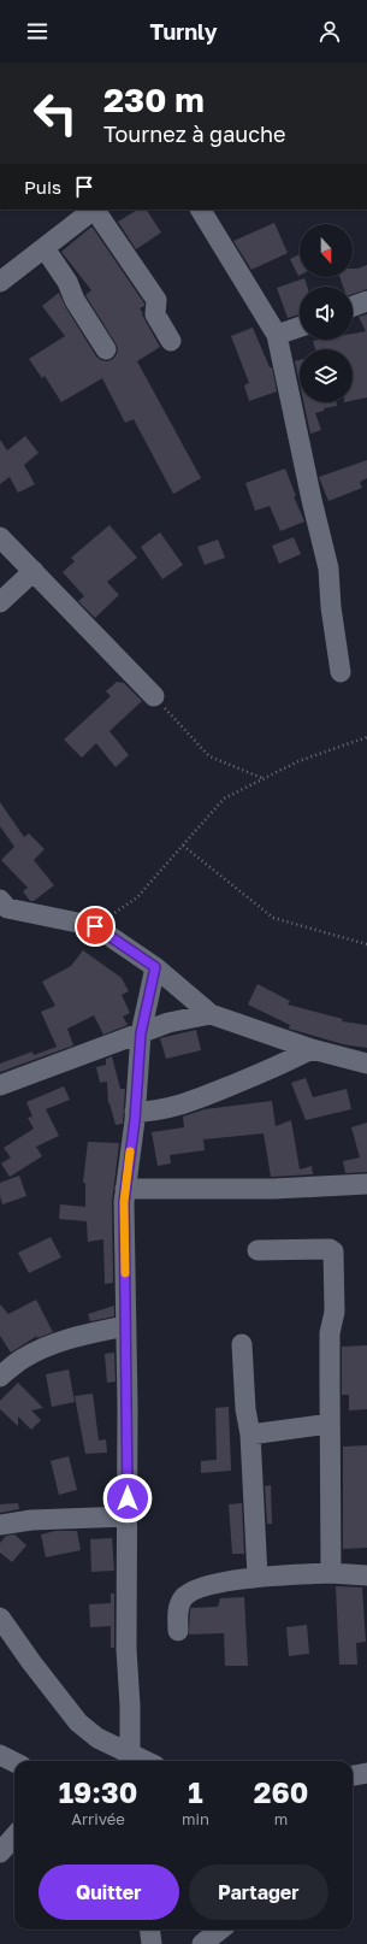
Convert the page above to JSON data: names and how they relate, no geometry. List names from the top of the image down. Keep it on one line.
{"north":"bottom","page":{"header":"Turnly","turn":["230 m","Tournez à gauche"],"then":"Puis","eta":["19:30","Arrivée","1","min","260","m"],"buttons":["Quitter","Partager"]}}
